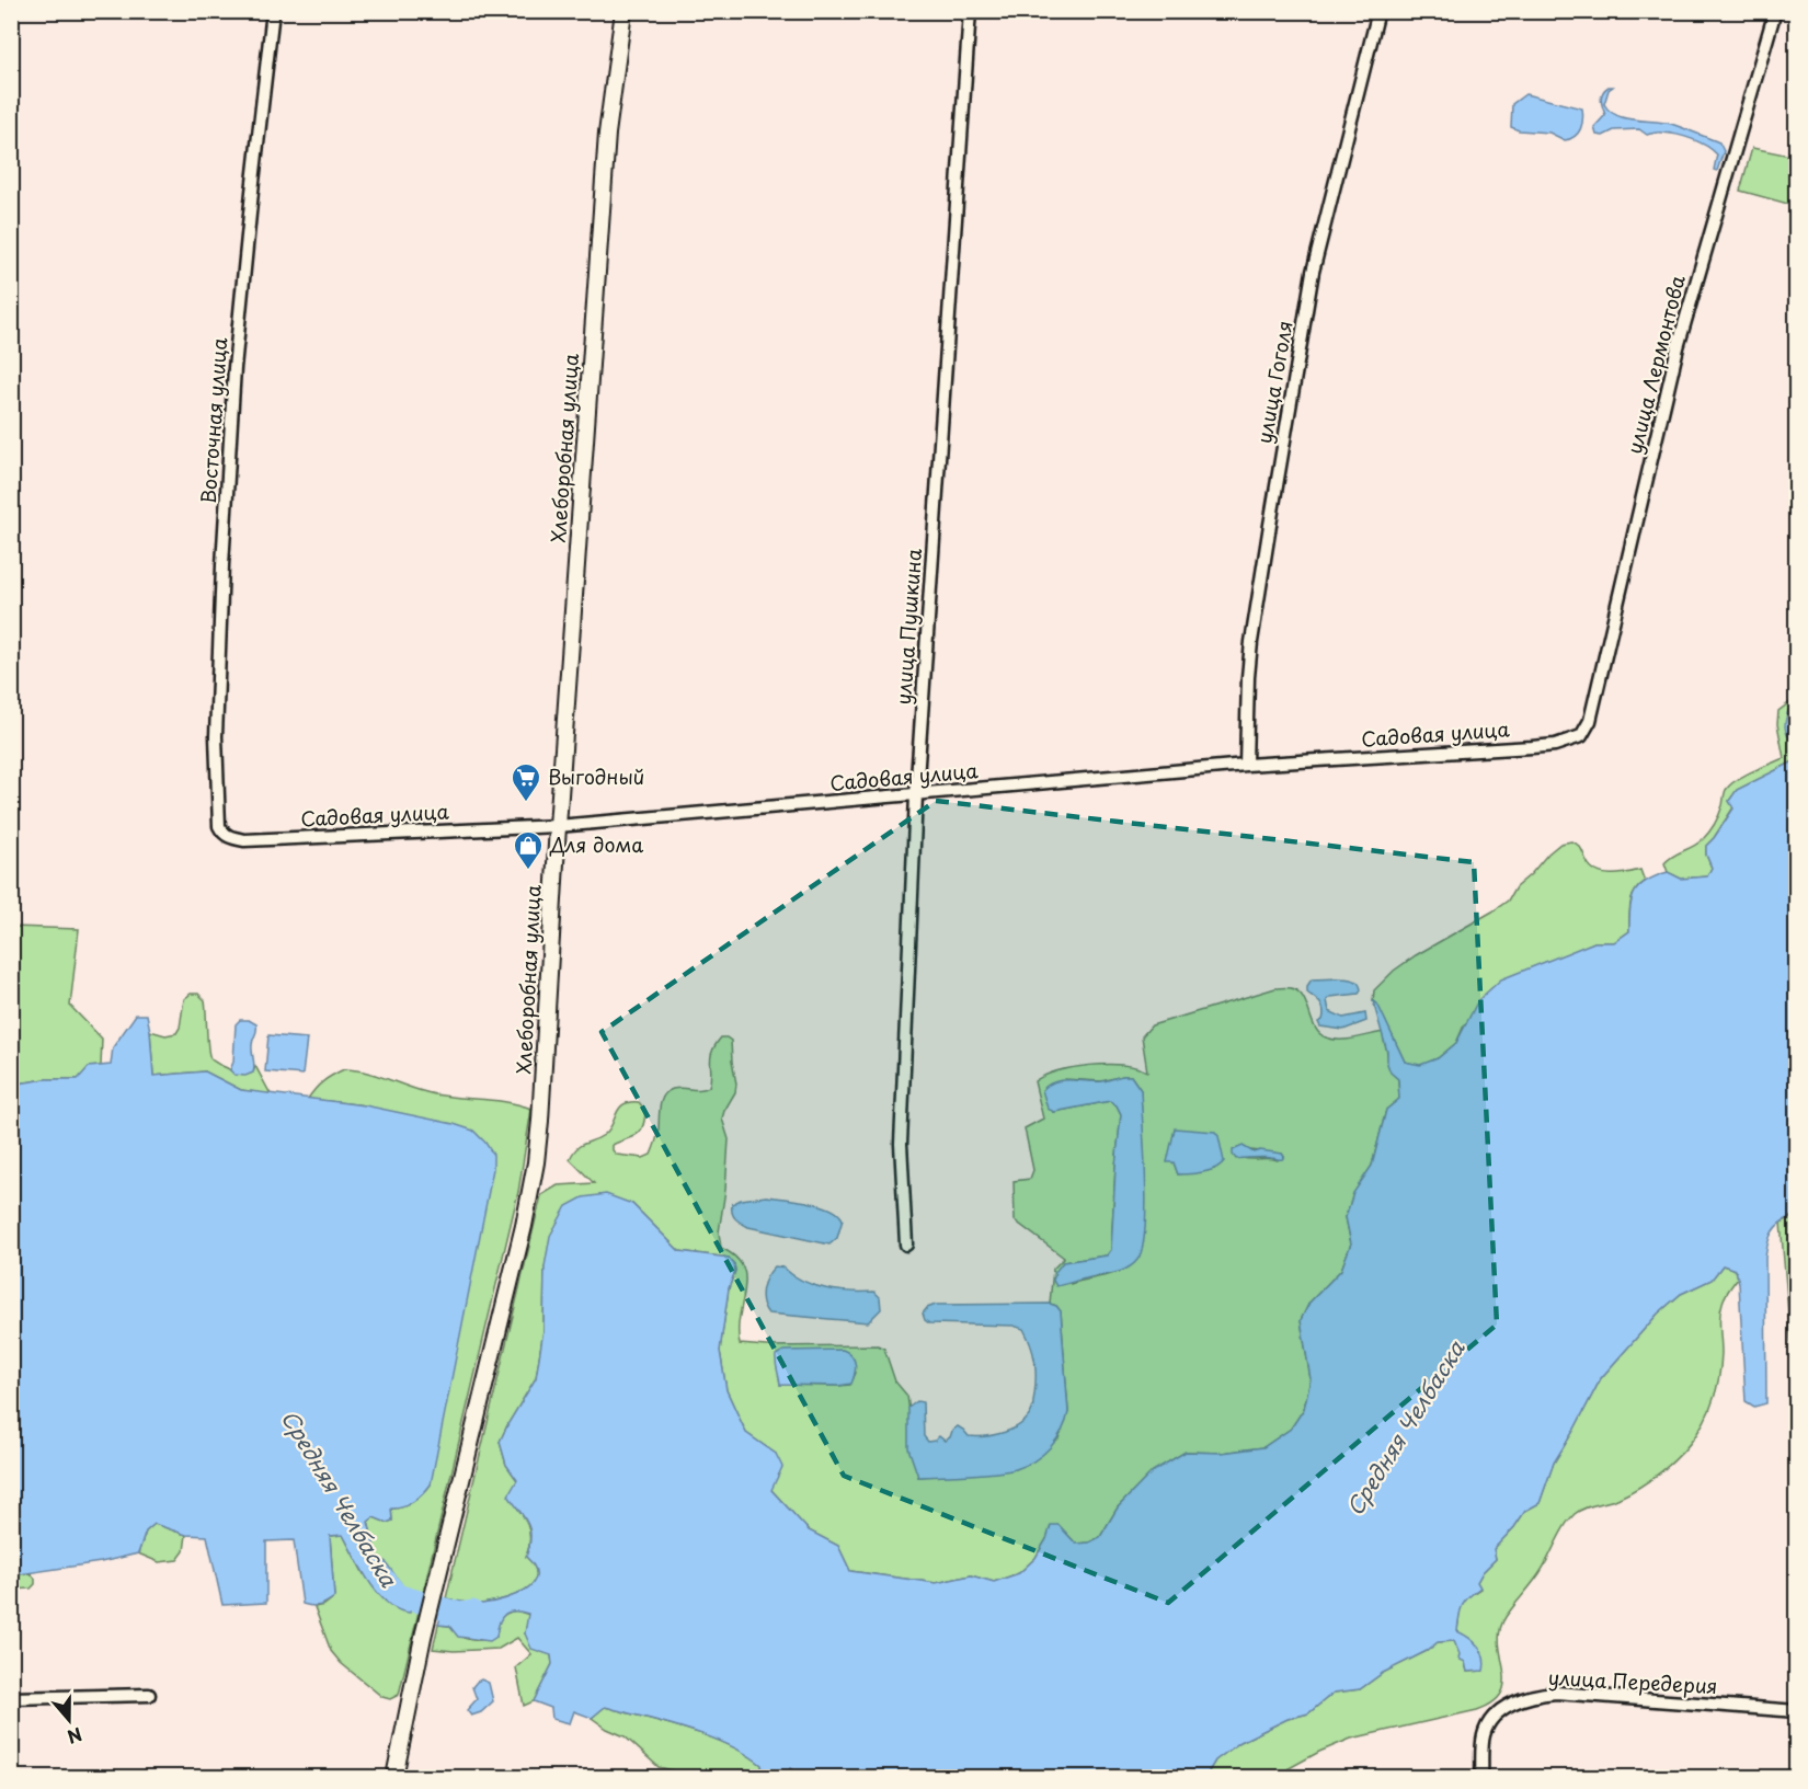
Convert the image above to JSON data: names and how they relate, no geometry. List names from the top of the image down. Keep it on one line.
{"streets":{"street":["улица Лермонтова","улица Гоголя","Восточная улица","Хлеборобная улица","улица Пушкина","Садовая улица","улица Передерия"]},"crossings":[["улица Лермонтова","Садовая улица"],["улица Гоголя","Садовая улица"],["Восточная улица","Садовая улица"],["Хлеборобная улица","Садовая улица"],["улица Пушкина","Садовая улица"]],"water":["Средняя Челбаска"],"places":{"supermarket":["Выгодный"],"shop":["Для дома"]},"north":"bottom"}
